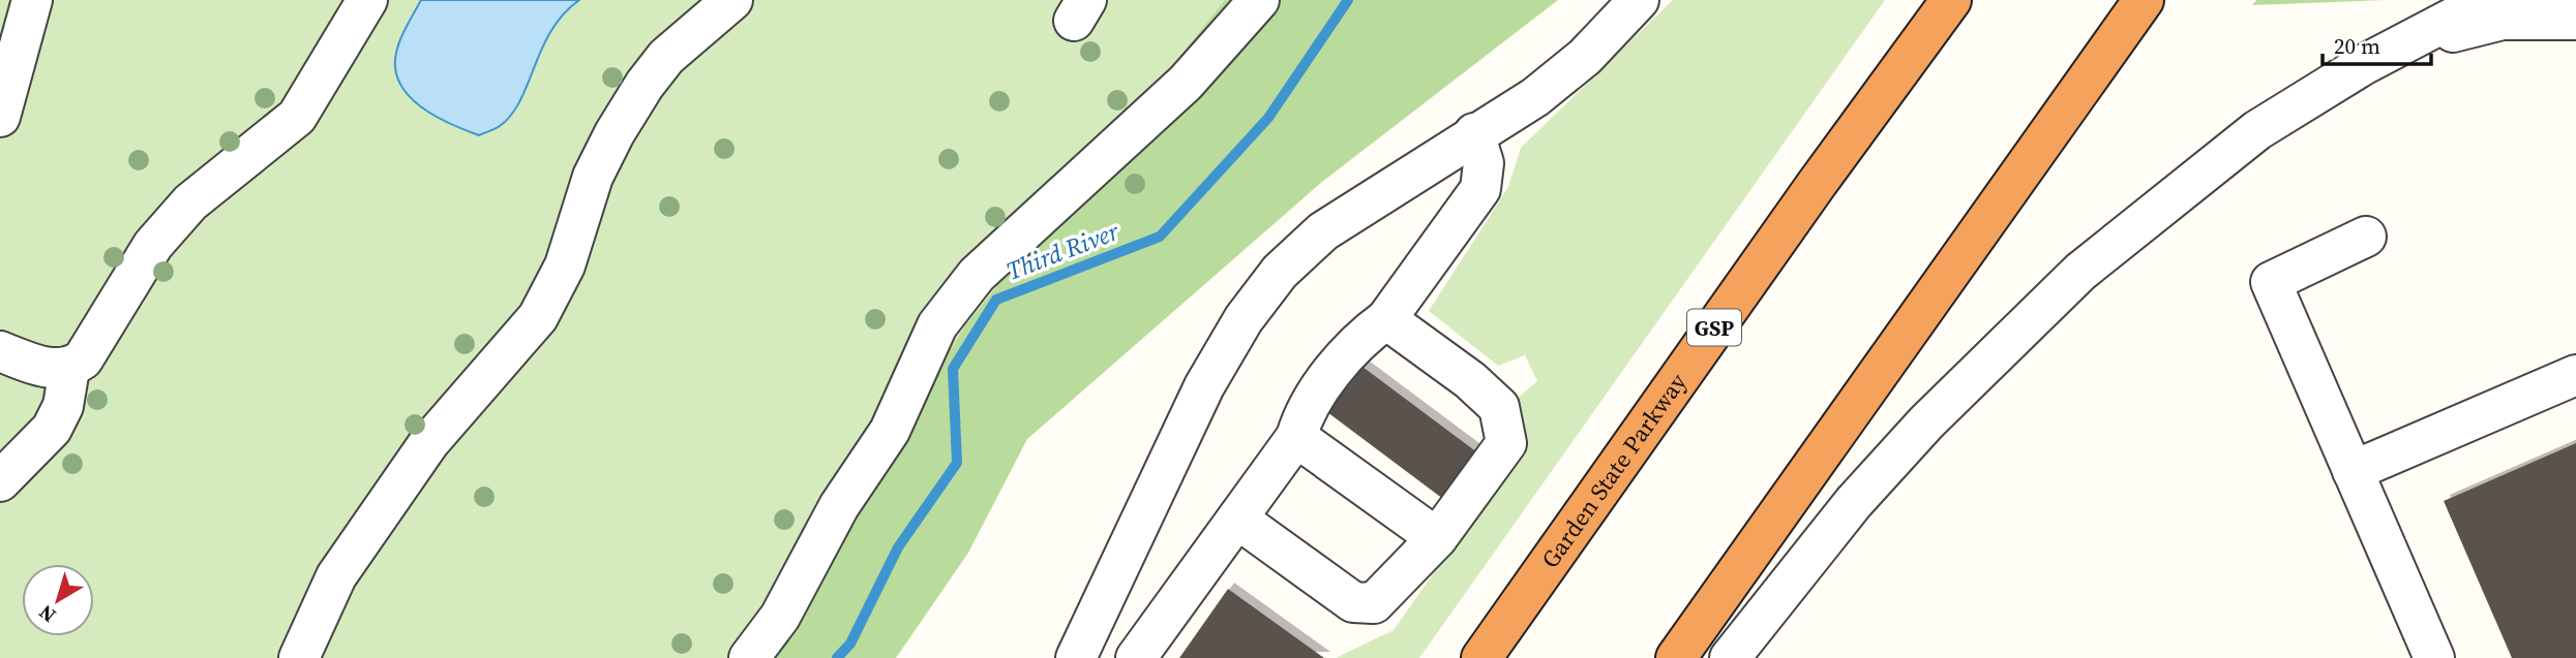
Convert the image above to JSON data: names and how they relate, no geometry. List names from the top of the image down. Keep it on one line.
{"streets":{"highway":["GSP","Garden State Parkway"]},"water":["Third River"],"scale_bar":"20 m","north":"bottom left"}
